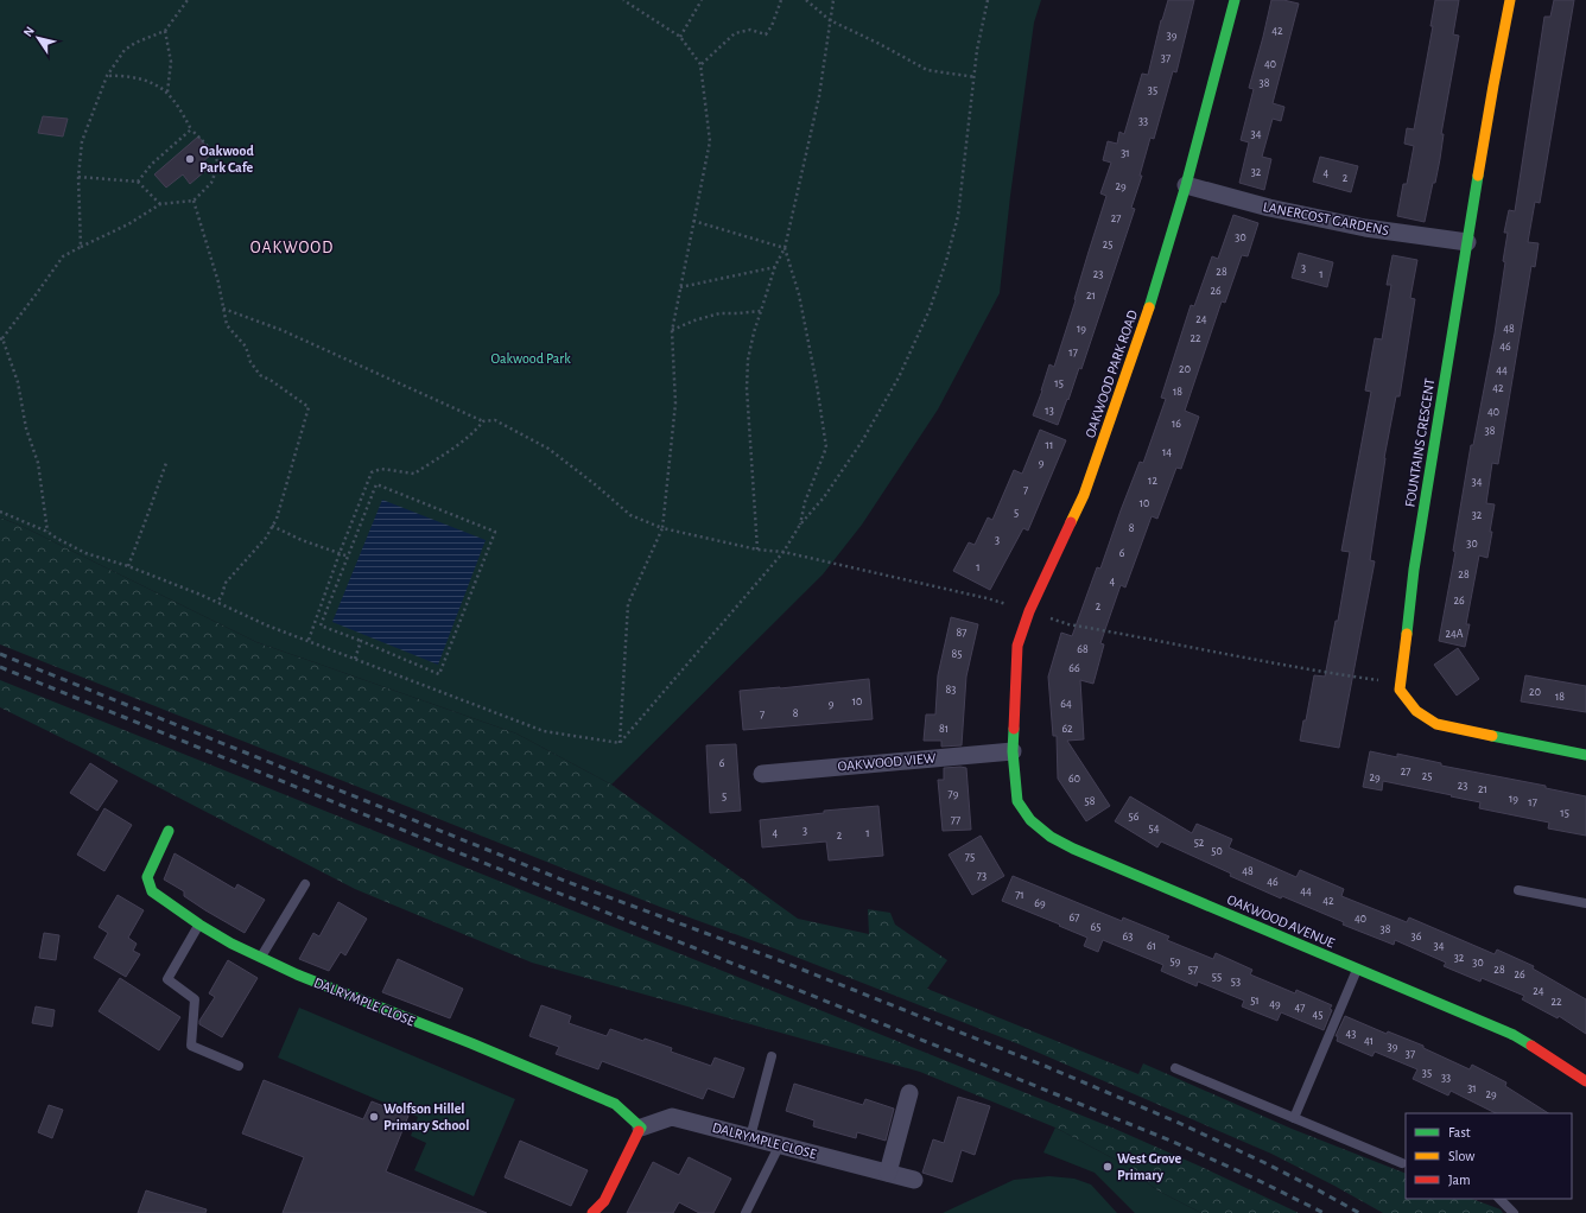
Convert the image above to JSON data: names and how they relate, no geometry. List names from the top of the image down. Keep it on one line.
{"streets":{"street":["LANERCOST GARDENS","OAKWOOD PARK ROAD","FOUNTAINS CRESCENT","OAKWOOD VIEW","OAKWOOD AVENUE","DALRYMPLE CLOSE"]},"crossings":[["LANERCOST GARDENS","OAKWOOD PARK ROAD"],["LANERCOST GARDENS","FOUNTAINS CRESCENT"],["OAKWOOD PARK ROAD","OAKWOOD VIEW"],["OAKWOOD PARK ROAD","OAKWOOD AVENUE"],["OAKWOOD VIEW","OAKWOOD AVENUE"]],"districts":["OAKWOOD"],"parks":["Oakwood Park"],"places":["Oakwood Park Cafe","Wolfson Hillel Primary School","West Grove Primary"],"house_numbers":["42","39","37","40","38","35","33","34","31","32","4","2","29","27","30","25","3","28","23","1","26","21","24","19","48","22","46","17","20","44","15","42","18","13","40","16","38","11","14","9","12","34","7","10","5","32","8","3","30","6","1","28","4","26","2","87","24A","68","85","66","83","20","18","10","9","64","8","7","81","62","6","27","25","29","60","23","21","79","5","19","58","17","15","56","77","54","3","4","1","2","52","50","75","48","73","46","44","71","42","69","67","40","65","38","63","36","61","34","32","59","30","57","28","26","55","53","24","51","22","49","47","45","43","41","39","37","35","33","31","29"],"legend":["Fast","Slow","Jam"],"north":"top left"}
